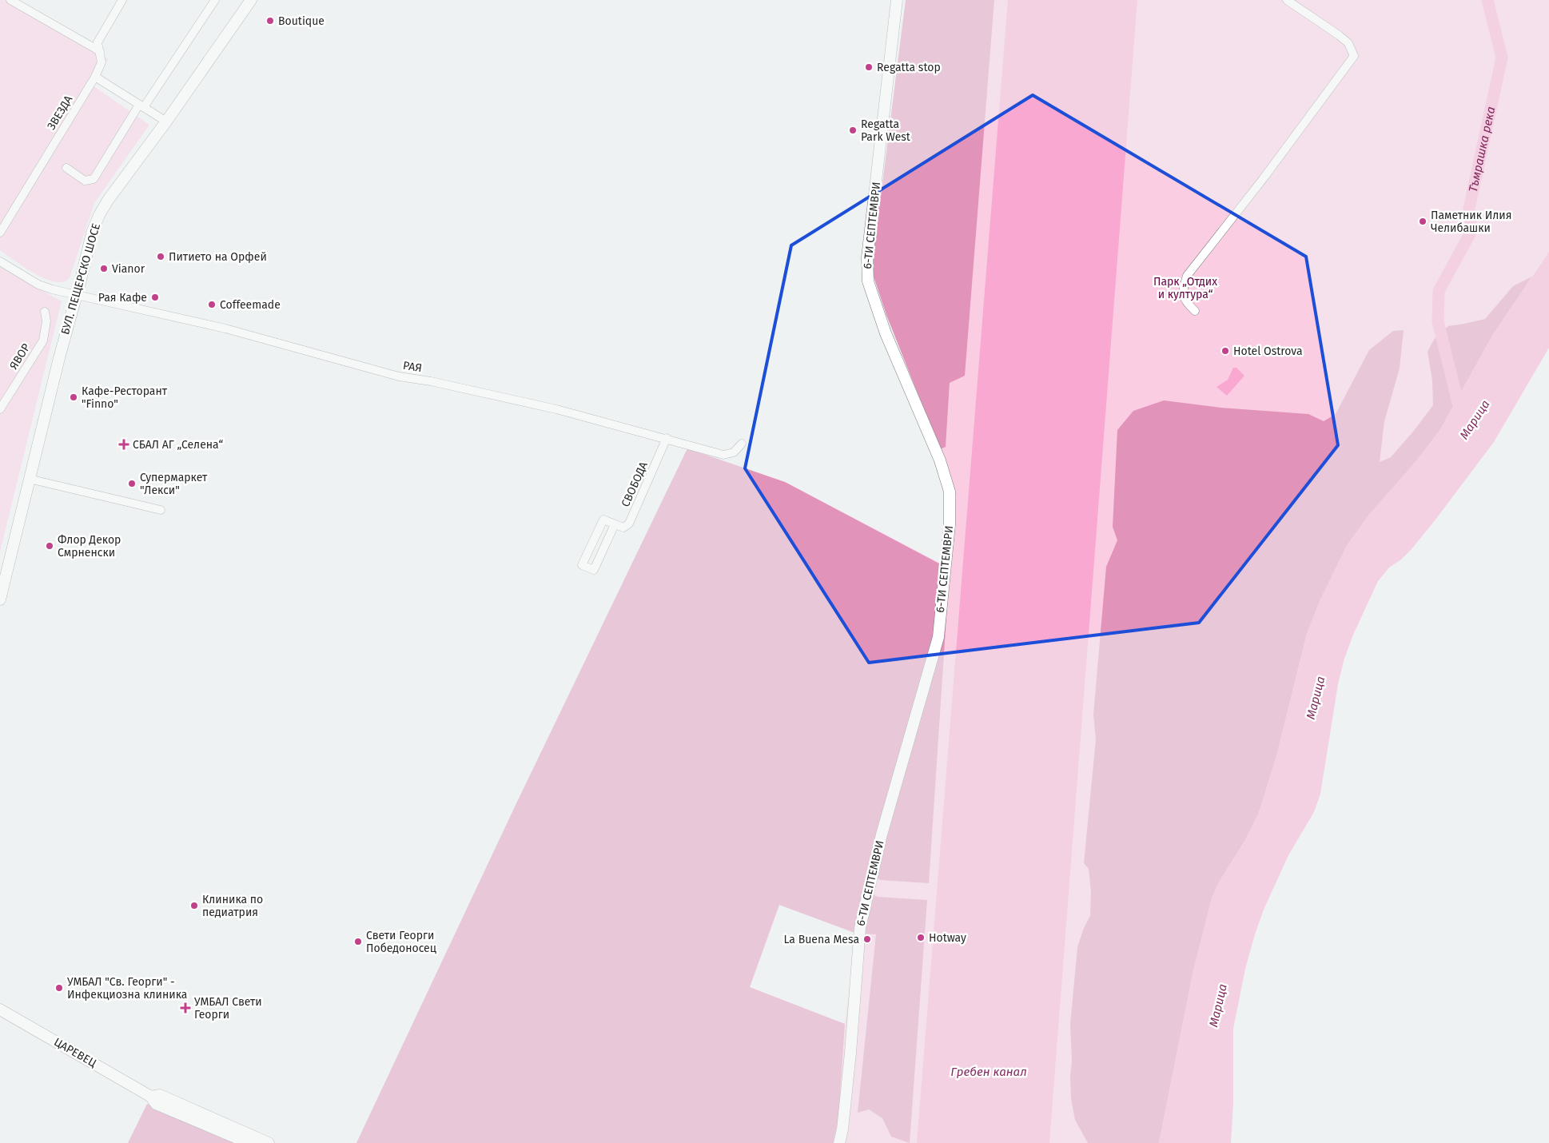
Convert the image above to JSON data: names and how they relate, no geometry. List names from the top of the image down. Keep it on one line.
{"streets":{"street":["ЗВЕЗДА","6-ТИ СЕПТЕМВРИ","БУЛ. ПЕЩЕРСКО ШОСЕ","ЯВОР","РАЯ","СВОБОДА","ЦАРЕВЕЦ"]},"crossings":[["БУЛ. ПЕЩЕРСКО ШОСЕ","РАЯ"],["РАЯ","СВОБОДА"]],"water":["Тъмрашка река","Марица","Гребен канал"],"parks":["Парк „Отдих и култура“"],"places":{"other":["Boutique","Regatta stop","Regatta Park West","Паметник Илия Челибашки","Питието на Орфей","Vianor","Рая Кафе","Coffeemade","Hotel Ostrova","Кафе-Ресторант \"Finno\"","Супермаркет \"Лекси\"","Флор Декор Смрненски","Клиника по педиатрия","Hotway","La Buena Mesa","Свети Георги Победоносец","УМБАЛ \"Св. Георги\" - Инфекциозна клиника"],"health":["СБАЛ АГ „Селена“","УМБАЛ Свети Георги"]}}
